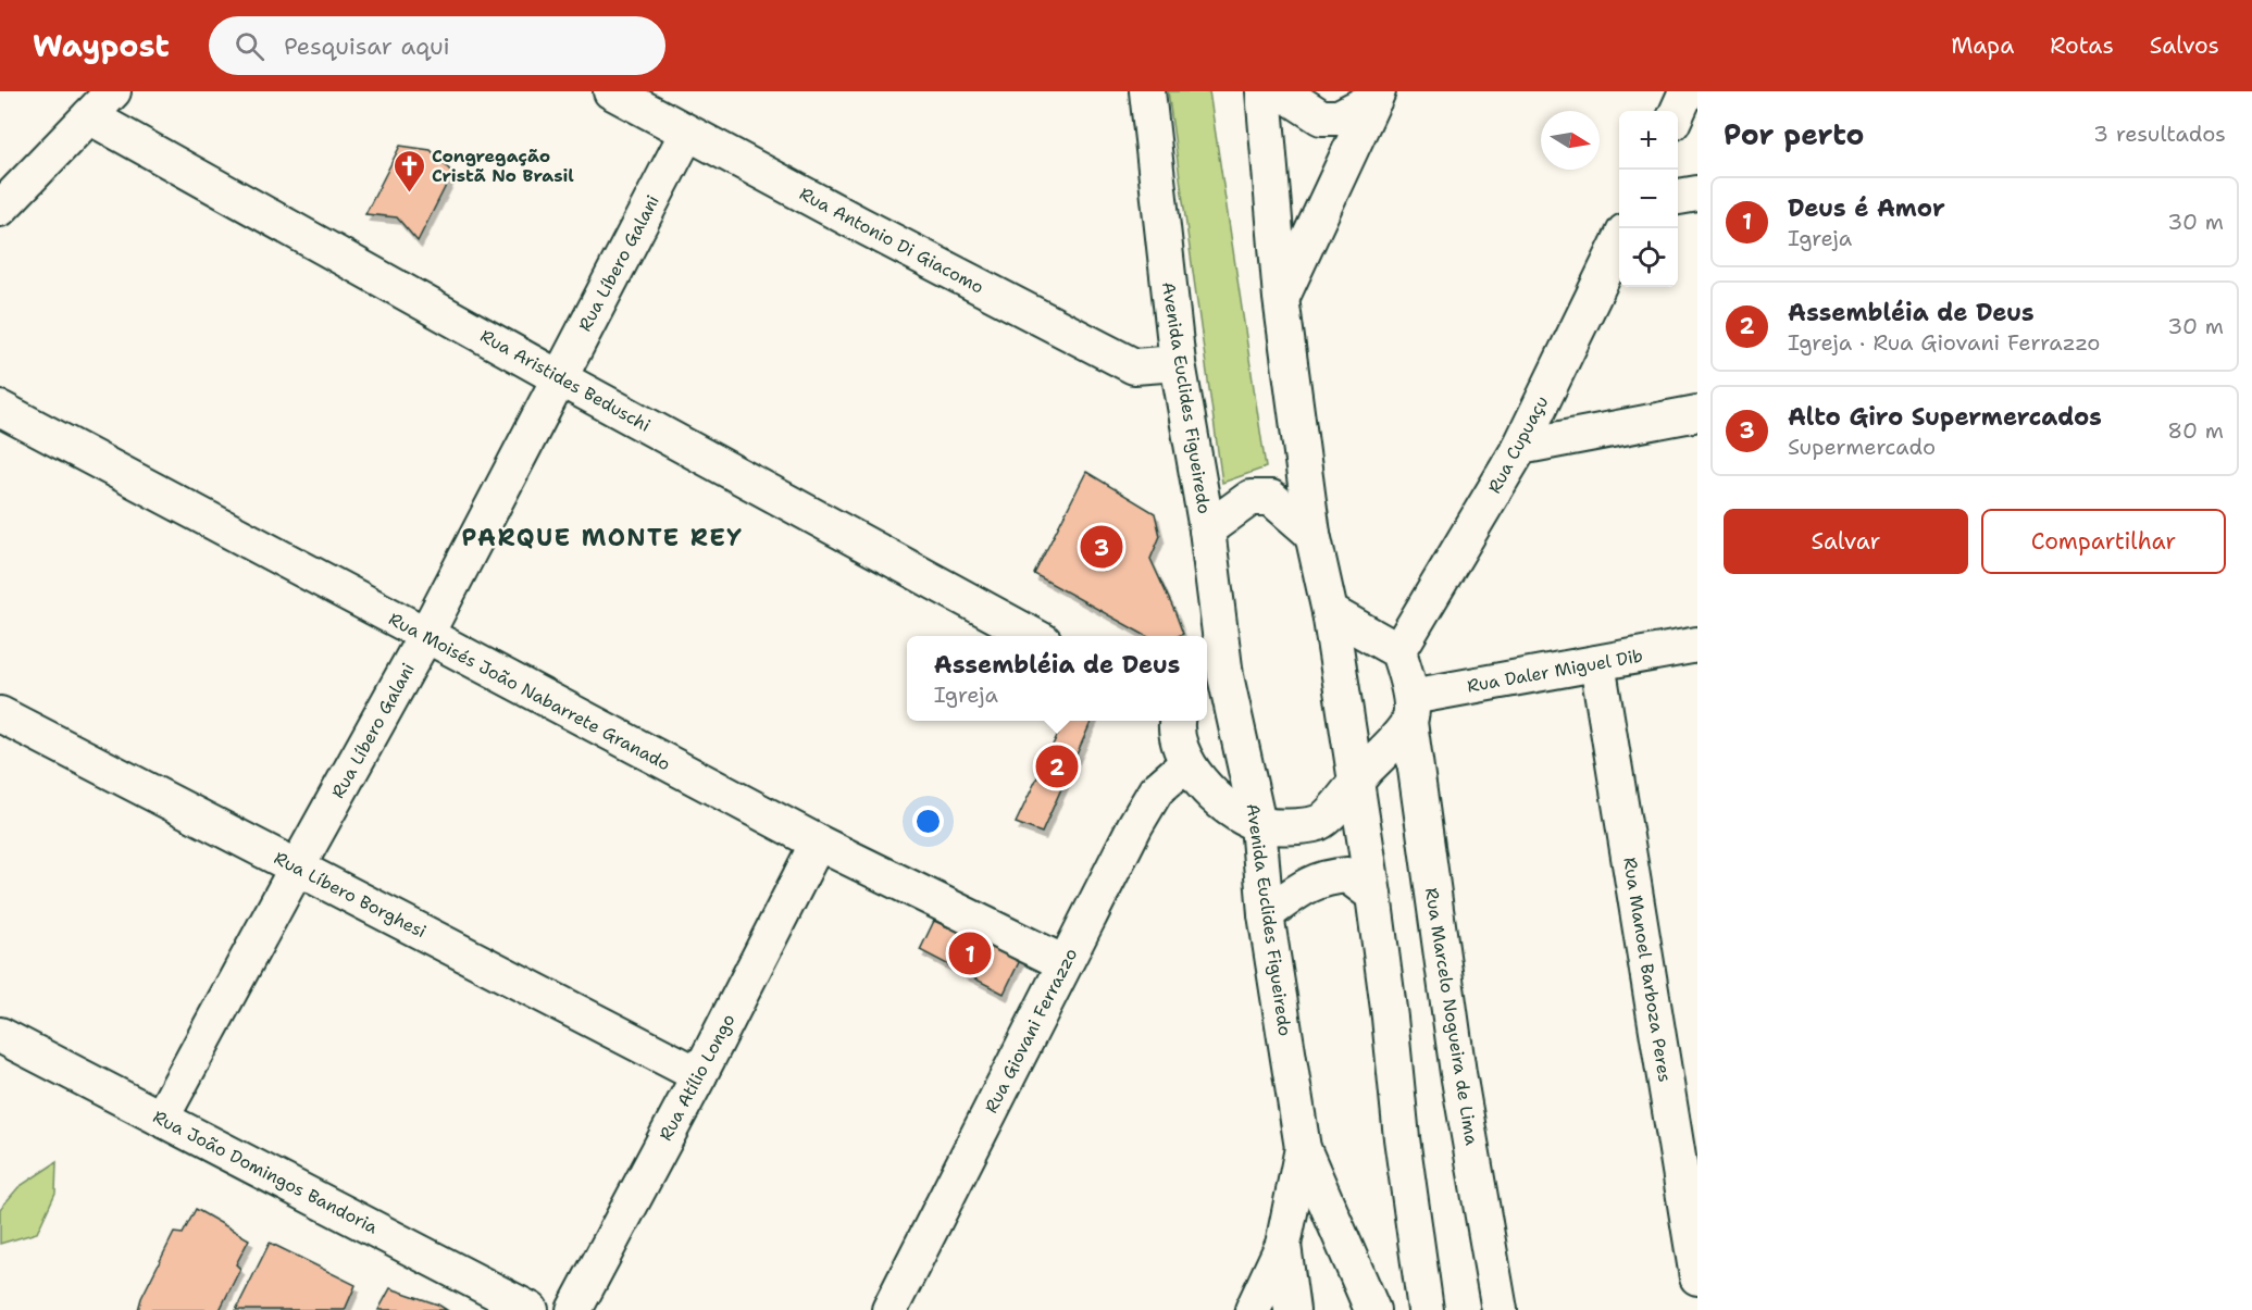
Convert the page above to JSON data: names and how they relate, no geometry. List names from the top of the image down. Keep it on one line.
{"streets":{"street":["Rua Antonio Di Giacomo","Rua Líbero Galani","Rua Aristides Beduschi","Avenida Euclides Figueiredo","Rua Cupuaçu","Rua Daler Miguel Dib","Rua Moisés João Nabarrete Granado","Rua Líbero Borghesi","Rua Manoel Barboza Peres","Rua Marcelo Nogueira de Lima","Rua Giovani Ferrazzo","Rua Atílio Longo","Rua João Domingos Bandoria"]},"crossings":[["Rua Antonio Di Giacomo","Rua Líbero Galani"],["Rua Antonio Di Giacomo","Avenida Euclides Figueiredo"],["Rua Líbero Galani","Rua Aristides Beduschi"],["Rua Líbero Galani","Rua Moisés João Nabarrete Granado"],["Rua Líbero Galani","Rua Líbero Borghesi"],["Rua Líbero Galani","Rua João Domingos Bandoria"],["Rua Daler Miguel Dib","Rua Manoel Barboza Peres"],["Rua Daler Miguel Dib","Rua Marcelo Nogueira de Lima"],["Rua Moisés João Nabarrete Granado","Rua Giovani Ferrazzo"],["Rua Moisés João Nabarrete Granado","Rua Atílio Longo"],["Rua Líbero Borghesi","Rua Atílio Longo"]],"districts":["PARQUE MONTE REY"],"places":{"church":["Congregação Cristã No Brasil"]},"north":"right","page":{"header":"Waypost","search":"Pesquisar aqui","nav":["Mapa","Rotas","Salvos"],"heading":["Por perto","3 resultados"],"map_buttons":["+","−"],"list":[{"mark":"1","name":"Deus é Amor","note":"Igreja","value":"30 m"},{"mark":"2","name":"Assembléia de Deus","note":"Igreja · Rua Giovani Ferrazzo","value":"30 m"},{"mark":"3","name":"Alto Giro Supermercados","note":"Supermercado","value":"80 m"}],"buttons":["Salvar","Compartilhar"],"pins":["3","2","1"],"popup":["Assembléia de Deus","Igreja"]}}
